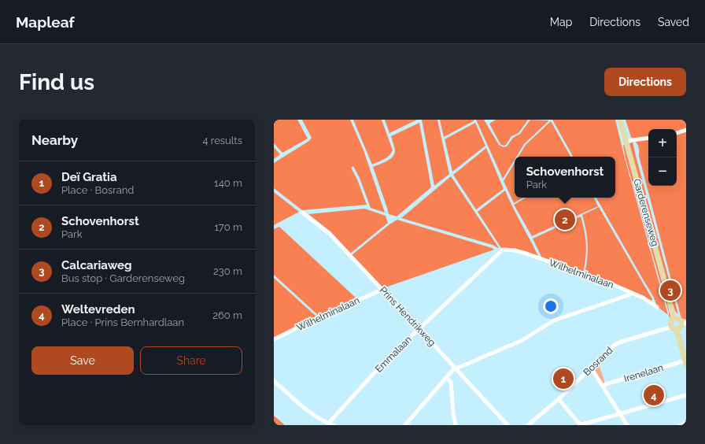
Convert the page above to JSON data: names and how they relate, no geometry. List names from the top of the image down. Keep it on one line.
{"streets":{"main road":["Garderenseweg"],"street":["Wilhelminalaan","Prins Hendrikweg","Emmalaan","Bosrand","Irenelaan"]},"crossings":[["Wilhelminalaan","Prins Hendrikweg"],["Wilhelminalaan","Emmalaan"],["Prins Hendrikweg","Emmalaan"]],"page":{"header":"Mapleaf","nav":["Map","Directions","Saved"],"buttons":["Directions",["Save","Share"]],"title":"Find us","heading":["Nearby","4 results"],"map_buttons":["+","−"],"popup":["Schovenhorst","Park"],"list":[{"mark":"1","name":"Deï Gratia","note":"Place · Bosrand","value":"140 m"},{"mark":"2","name":"Schovenhorst","note":"Park","value":"170 m"},{"mark":"3","name":"Calcariaweg","note":"Bus stop · Garderenseweg","value":"230 m"},{"mark":"4","name":"Weltevreden","note":"Place · Prins Bernhardlaan","value":"260 m"}],"pins":["2","3","1","4"]}}
